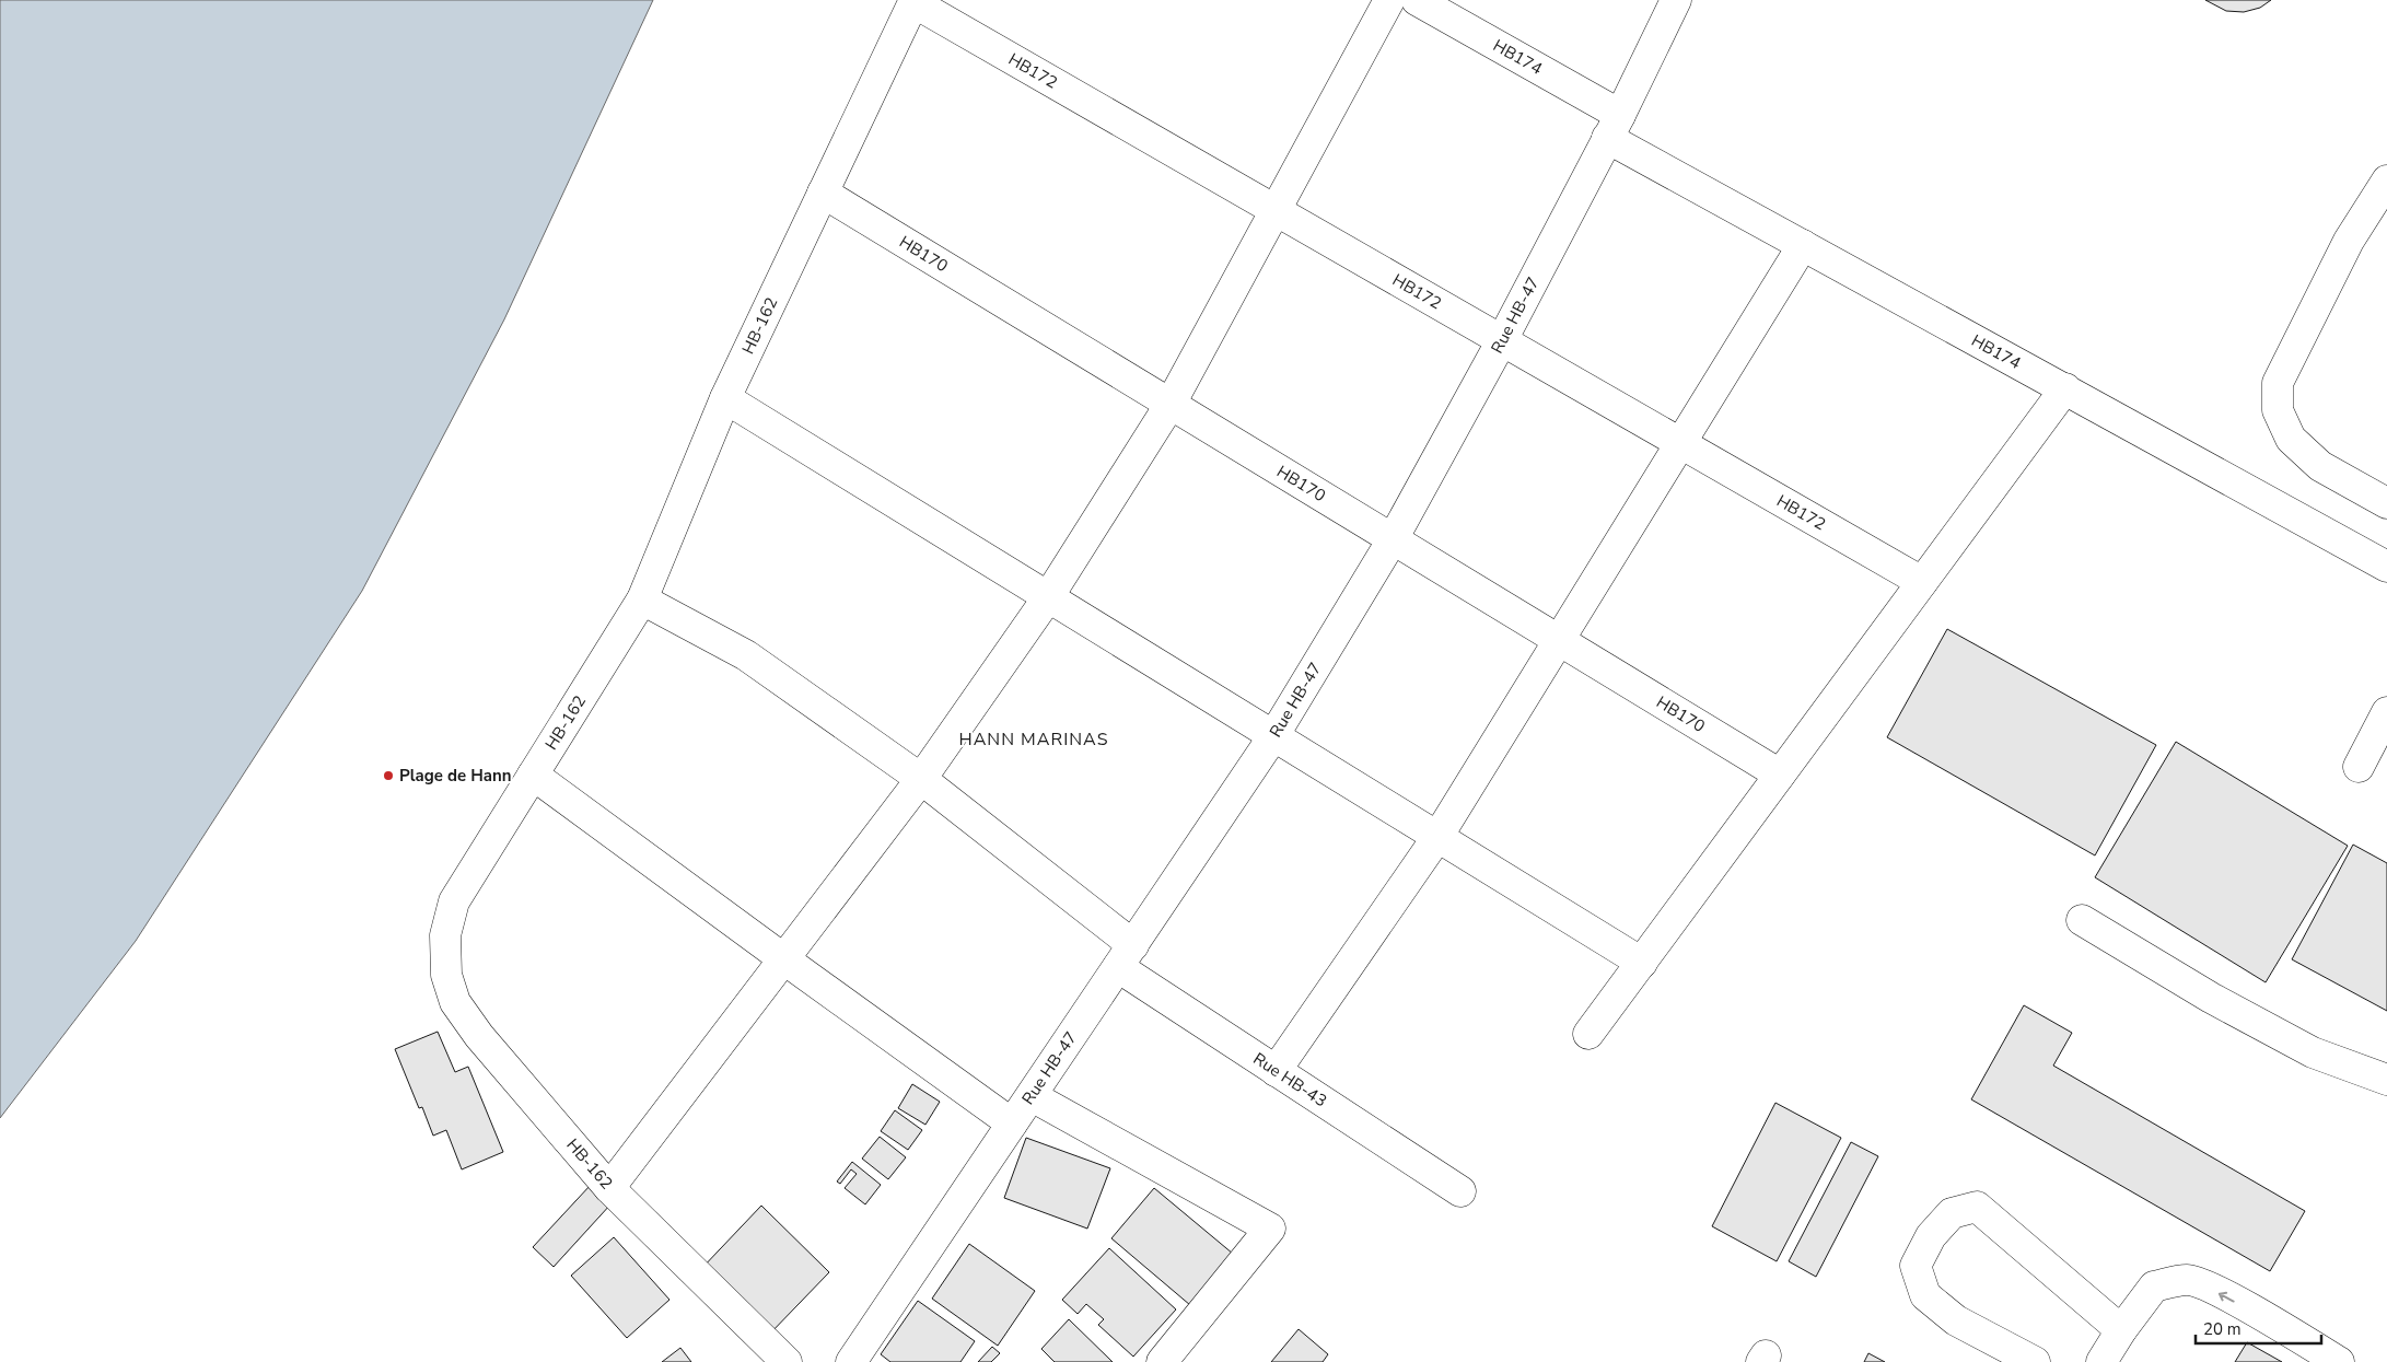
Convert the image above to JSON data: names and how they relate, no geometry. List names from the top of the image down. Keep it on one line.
{"streets":{"street":["HB174","HB172","HB170","Rue HB-47","HB-162","Rue HB-43"]},"crossings":[["HB174","Rue HB-47"],["HB172","Rue HB-47"],["HB172","HB-162"],["HB170","Rue HB-47"],["HB170","HB-162"],["Rue HB-47","Rue HB-43"],["HB-162","Rue HB-43"]],"districts":["HANN MARINAS"],"places":["Plage de Hann"],"scale_bar":"20 m"}
